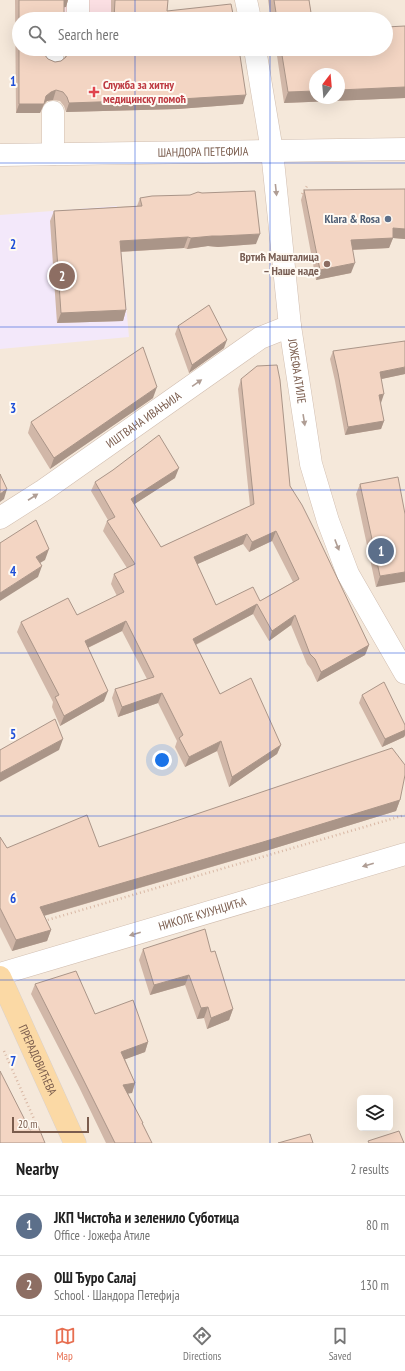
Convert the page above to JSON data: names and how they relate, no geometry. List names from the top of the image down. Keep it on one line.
{"streets":{"main road":["ПРЕРАДОВИЋЕВА"],"street":["ШАНДОРА ПЕТЕФИЈА","ЈОЖЕФА АТИЛЕ","ИШТВАНА ИВАЊИЈА","НИКОЛЕ КУЈУНЏИЋА"]},"crossings":[["ШАНДОРА ПЕТЕФИЈА","ЈОЖЕФА АТИЛЕ"],["ЈОЖЕФА АТИЛЕ","ИШТВАНА ИВАЊИЈА"]],"one_way":["ЈОЖЕФА АТИЛЕ","ИШТВАНА ИВАЊИЈА","НИКОЛЕ КУЈУНЏИЋА"],"places":{"health":["Служба за хитну медицинску помоћ"],"other":["Klara & Rosa","Вртић Машталица – Наше наде"]},"scale_bar":"20 m","north":"top","page":{"search":"Search here","pins":["2","1"],"scale":"20 m","heading":["Nearby","2 results"],"list":[{"mark":"1","name":"ЈКП Чистоћа и зеленило Суботица","note":"Office · Јожефа Атиле","value":"80 m"},{"mark":"2","name":"ОШ Ђуро Салај","note":"School · Шандора Петефија","value":"130 m"}],"nav":["Map","Directions","Saved"]},"grid":{"rows":["1","2","3","4","5","6","7"]}}
